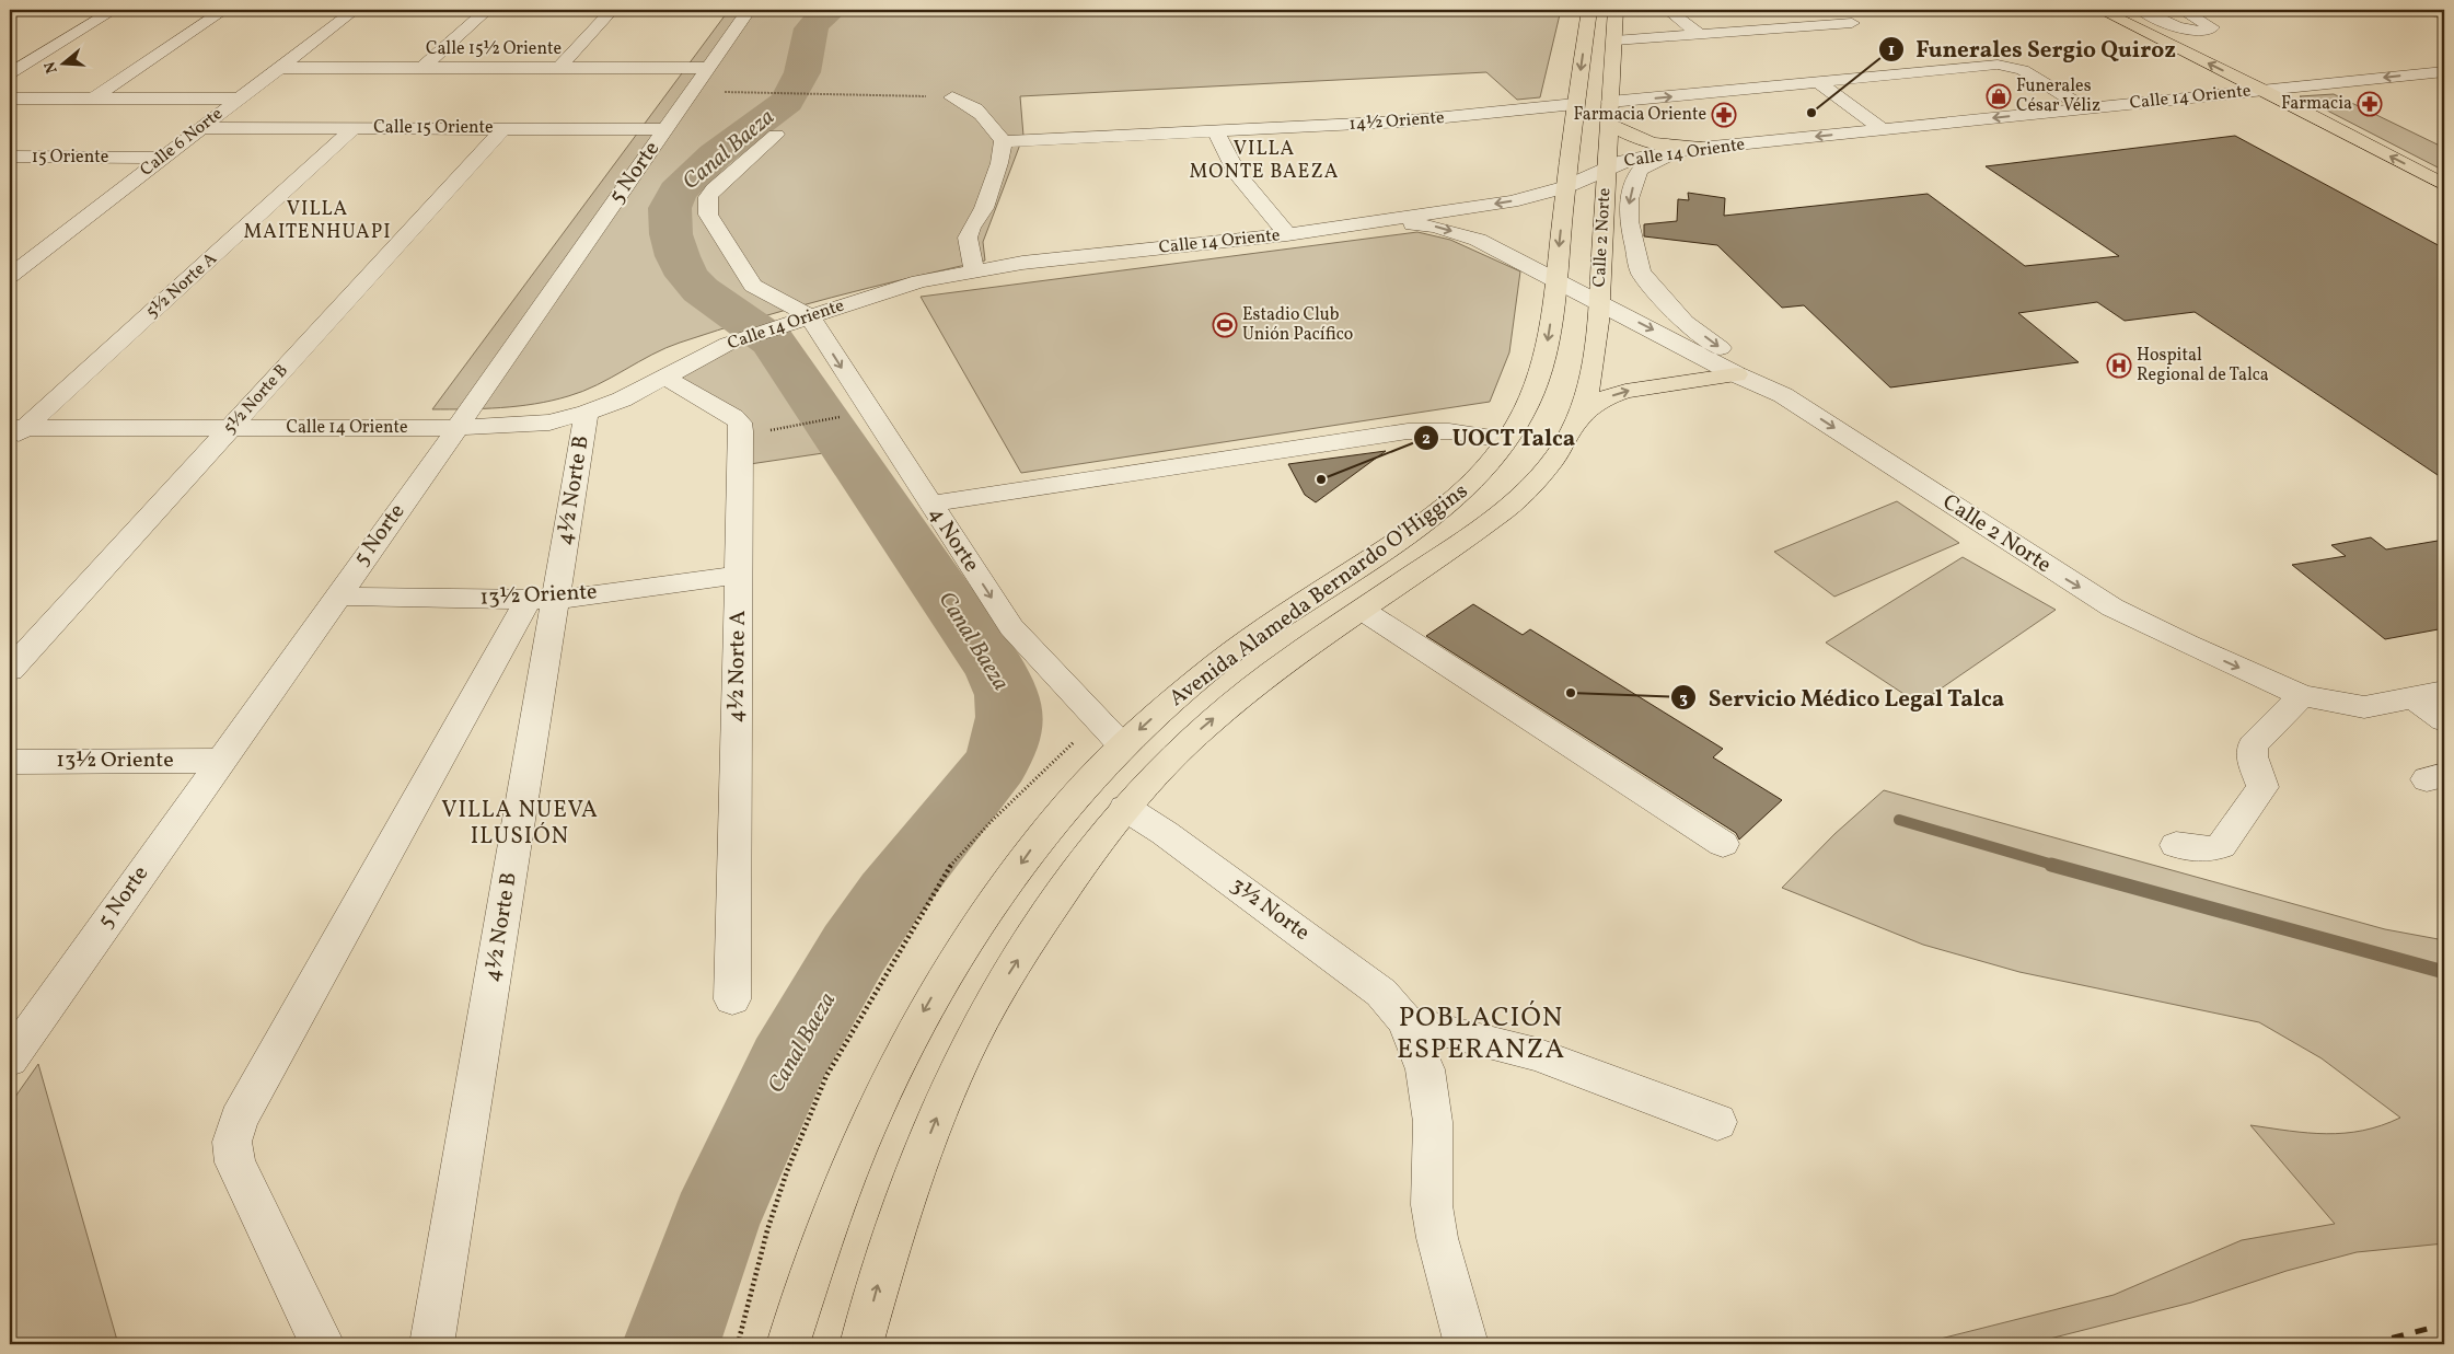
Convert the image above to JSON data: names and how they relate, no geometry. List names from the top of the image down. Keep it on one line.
{"streets":{"main road":["Calle 2 Norte","Avenida Alameda Bernardo O'Higgins"],"street":["Calle 15½ Oriente","Calle 14 Oriente","14½ Oriente","Calle 15 Oriente","Calle 6 Norte","15 Oriente","5 Norte","5½ Norte A","5½ Norte B","4½ Norte B","4 Norte","13½ Oriente","4½ Norte A","3½ Norte"]},"crossings":[["Calle 15½ Oriente","Calle 6 Norte"],["Calle 15½ Oriente","5 Norte"],["Calle 14 Oriente","5 Norte"],["Calle 14 Oriente","Calle 2 Norte"],["Calle 14 Oriente","5½ Norte A"],["Calle 14 Oriente","5½ Norte B"],["Calle 14 Oriente","4½ Norte B"],["Calle 14 Oriente","4 Norte"],["Calle 14 Oriente","4½ Norte A"],["14½ Oriente","Calle 2 Norte"],["Calle 15 Oriente","Calle 6 Norte"],["Calle 15 Oriente","5 Norte"],["Calle 15 Oriente","5½ Norte A"],["Calle 15 Oriente","5½ Norte B"],["Calle 6 Norte","15 Oriente"],["5 Norte","13½ Oriente"],["Calle 2 Norte","Avenida Alameda Bernardo O'Higgins"],["4½ Norte B","13½ Oriente"],["4 Norte","Avenida Alameda Bernardo O'Higgins"],["13½ Oriente","4½ Norte A"],["Avenida Alameda Bernardo O'Higgins","3½ Norte"]],"one_way":["Calle 2 Norte","4 Norte"],"districts":["VILLA MONTE BAEZA","VILLA MAITENHUAPI","VILLA NUEVA ILUSIÓN","POBLACIÓN ESPERANZA"],"water":["Canal Baeza"],"places":{"shop":["Funerales César Véliz"],"pharmacy":["Farmacia","Farmacia Oriente"],"other":["Funerales Sergio Quiroz","UOCT Talca","Servicio Médico Legal Talca"],"sports":["Estadio Club Unión Pacífico"],"hospital":["Hospital Regional de Talca"]},"north":"left"}
